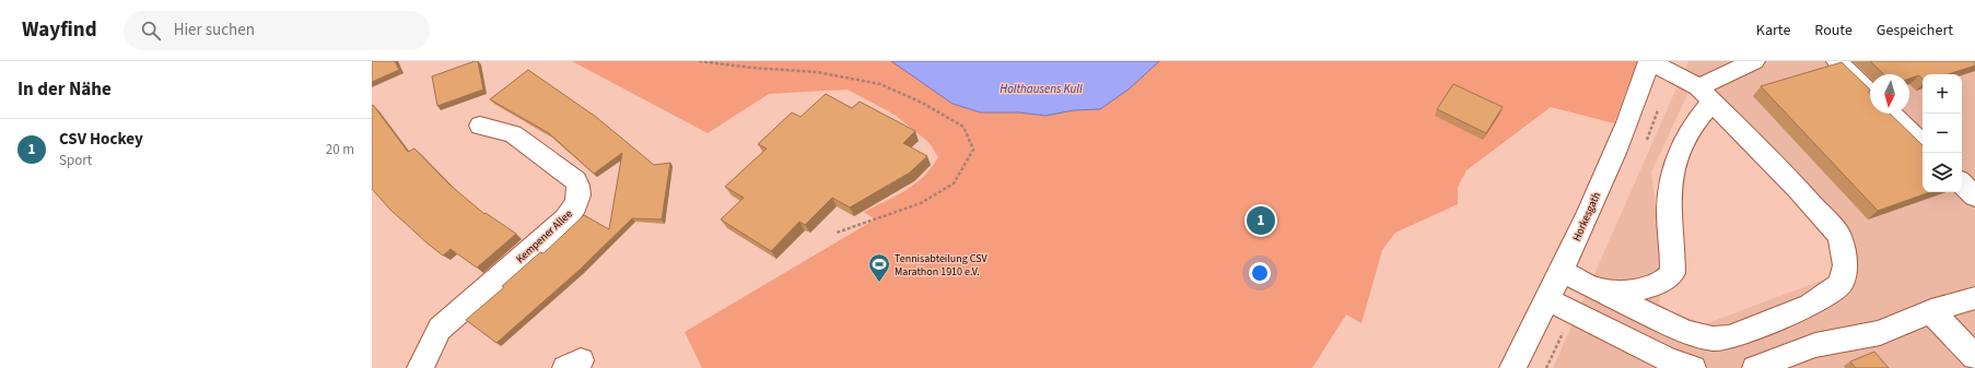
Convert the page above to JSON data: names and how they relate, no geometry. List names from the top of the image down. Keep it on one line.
{"streets":{"street":["Horkesgath","Kempener Allee"]},"water":["Holthausens Kull"],"places":{"sports":["Tennisabteilung CSV Marathon 1910 e.V."]},"north":"bottom","page":{"header":"Wayfind","search":"Hier suchen","nav":["Karte","Route","Gespeichert"],"heading":"In der Nähe","map_buttons":["+","−"],"list":[{"mark":"1","name":"CSV Hockey","note":"Sport","value":"20 m"}],"pins":"1"}}
